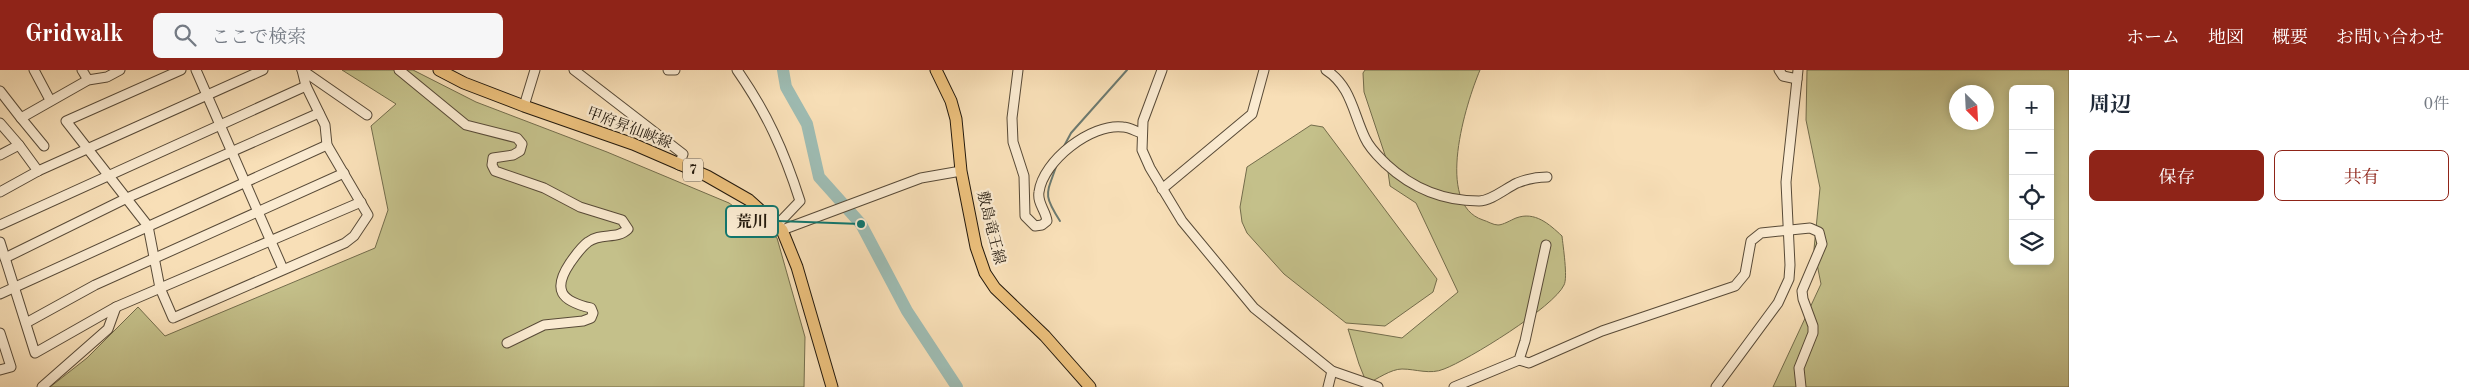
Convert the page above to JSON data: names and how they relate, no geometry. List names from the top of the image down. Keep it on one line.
{"streets":{"main road":["甲府昇仙峡線","7","敷島竜王線"]},"places":["荒川"],"north":"bottom right","page":{"header":"Gridwalk","search":"ここで検索","nav":["ホーム","地図","概要","お問い合わせ"],"heading":["周辺","0件"],"map_buttons":["+","−"],"buttons":["保存","共有"]}}
